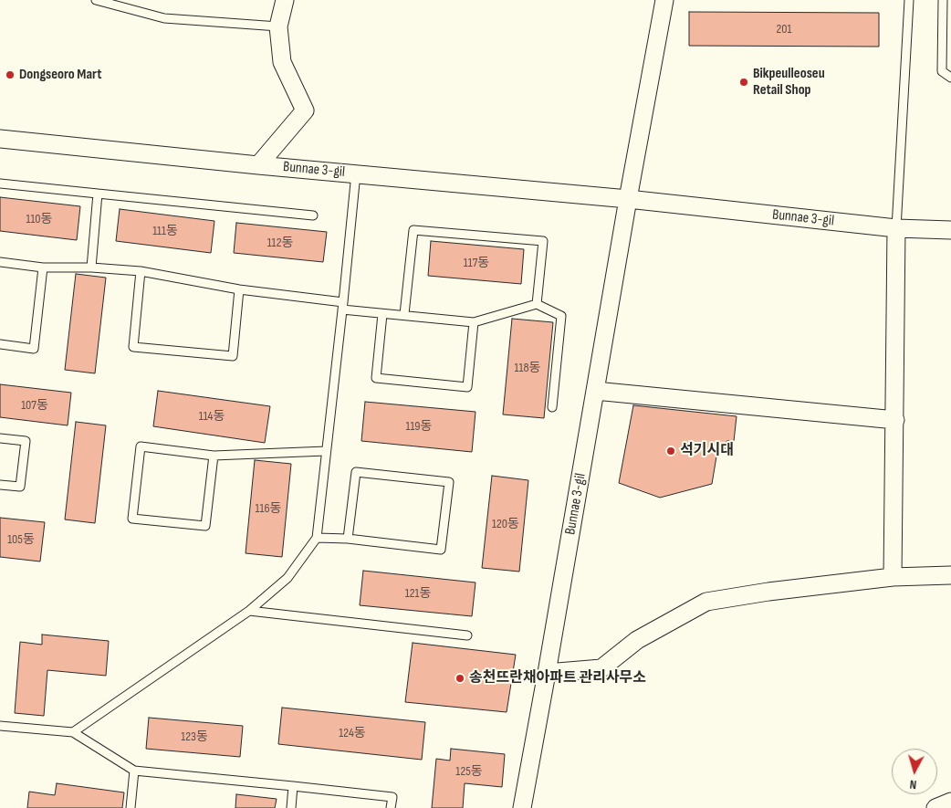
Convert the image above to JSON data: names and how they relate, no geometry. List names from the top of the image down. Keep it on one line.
{"streets":{"street":["Bunnae 3-gil"]},"places":["Dongseoro Mart","Bikpeulleoseu Retail Shop","석기시대","송천뜨란채아파트 관리사무소"],"house_numbers":["201","110동","111동","112동","117동","118동","107동","114동","119동","116동","120동","105동","121동","124동","123동","125동"],"north":"bottom"}
